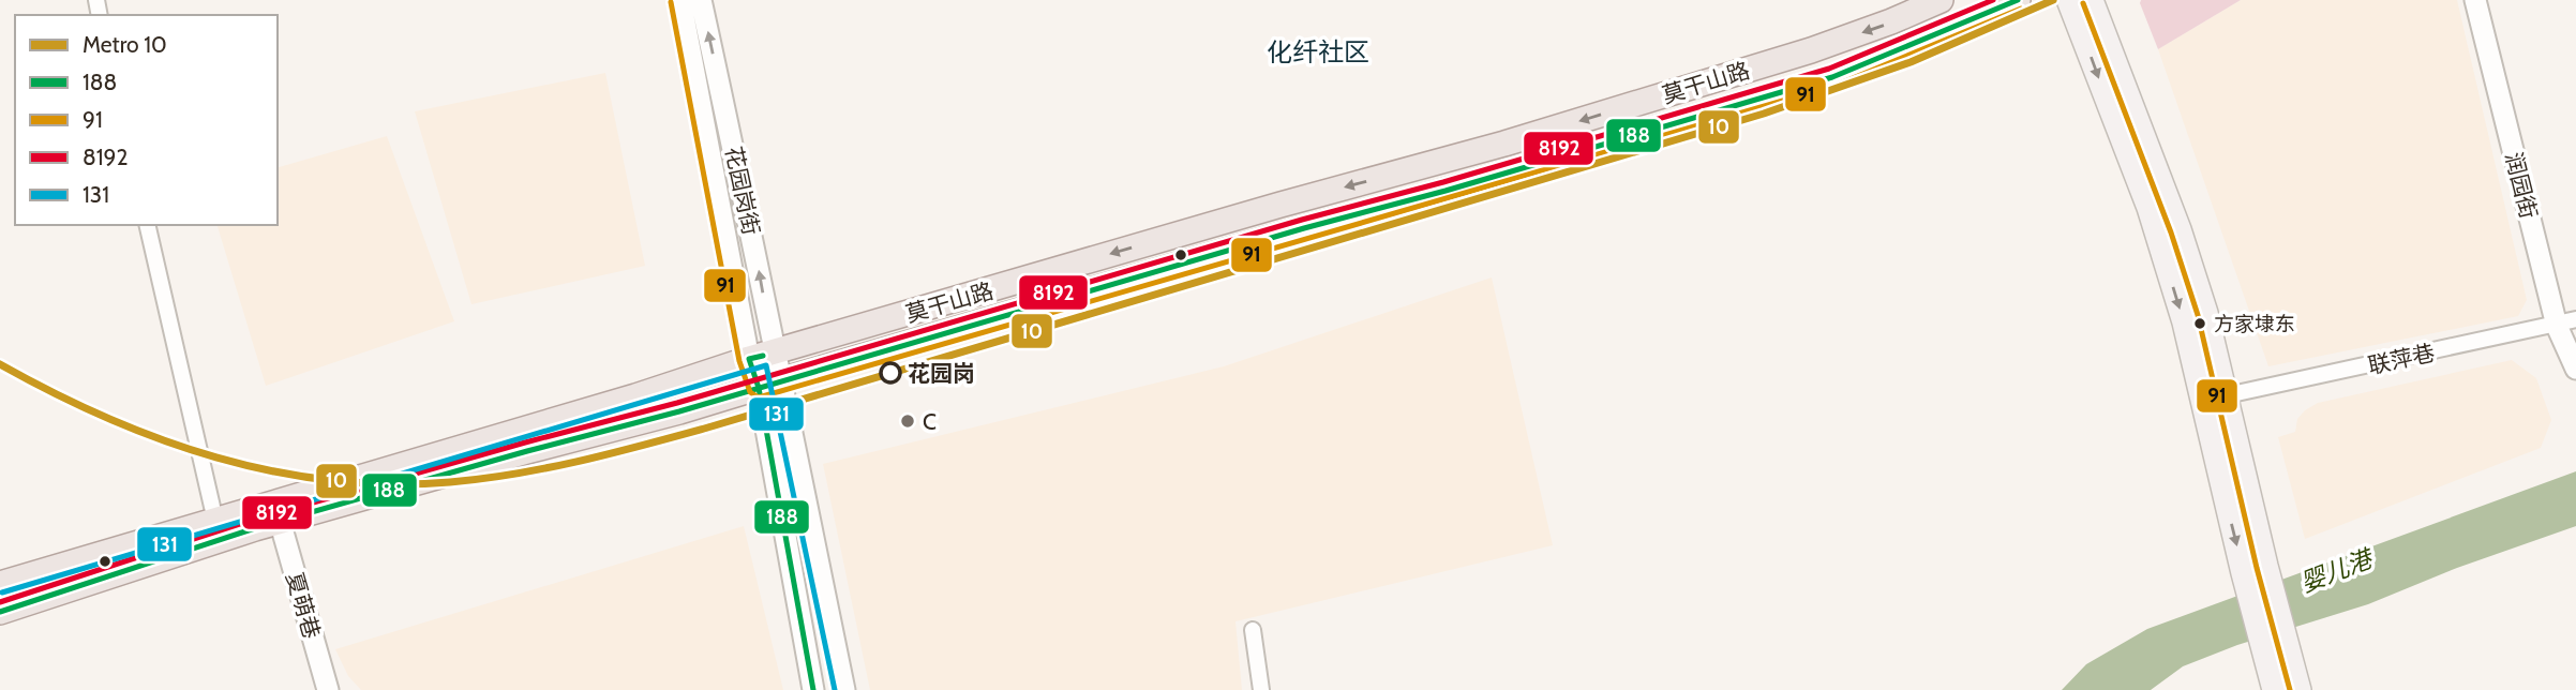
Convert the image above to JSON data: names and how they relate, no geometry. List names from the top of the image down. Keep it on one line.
{"streets":{"main road":["莫干山路"],"street":["润园街","花园岗街","联萍巷","夏萌巷"]},"crossings":[["莫干山路","花园岗街"],["莫干山路","夏萌巷"],["润园街","联萍巷"]],"districts":["化纤社区"],"water":["婴儿港"],"places":["方家埭东","花园岗","C"],"lines":["metro line 10","transit line 188","transit line 8192","transit line 91","transit line 131"],"legend":["Metro 10","188","91","8192","131"]}
